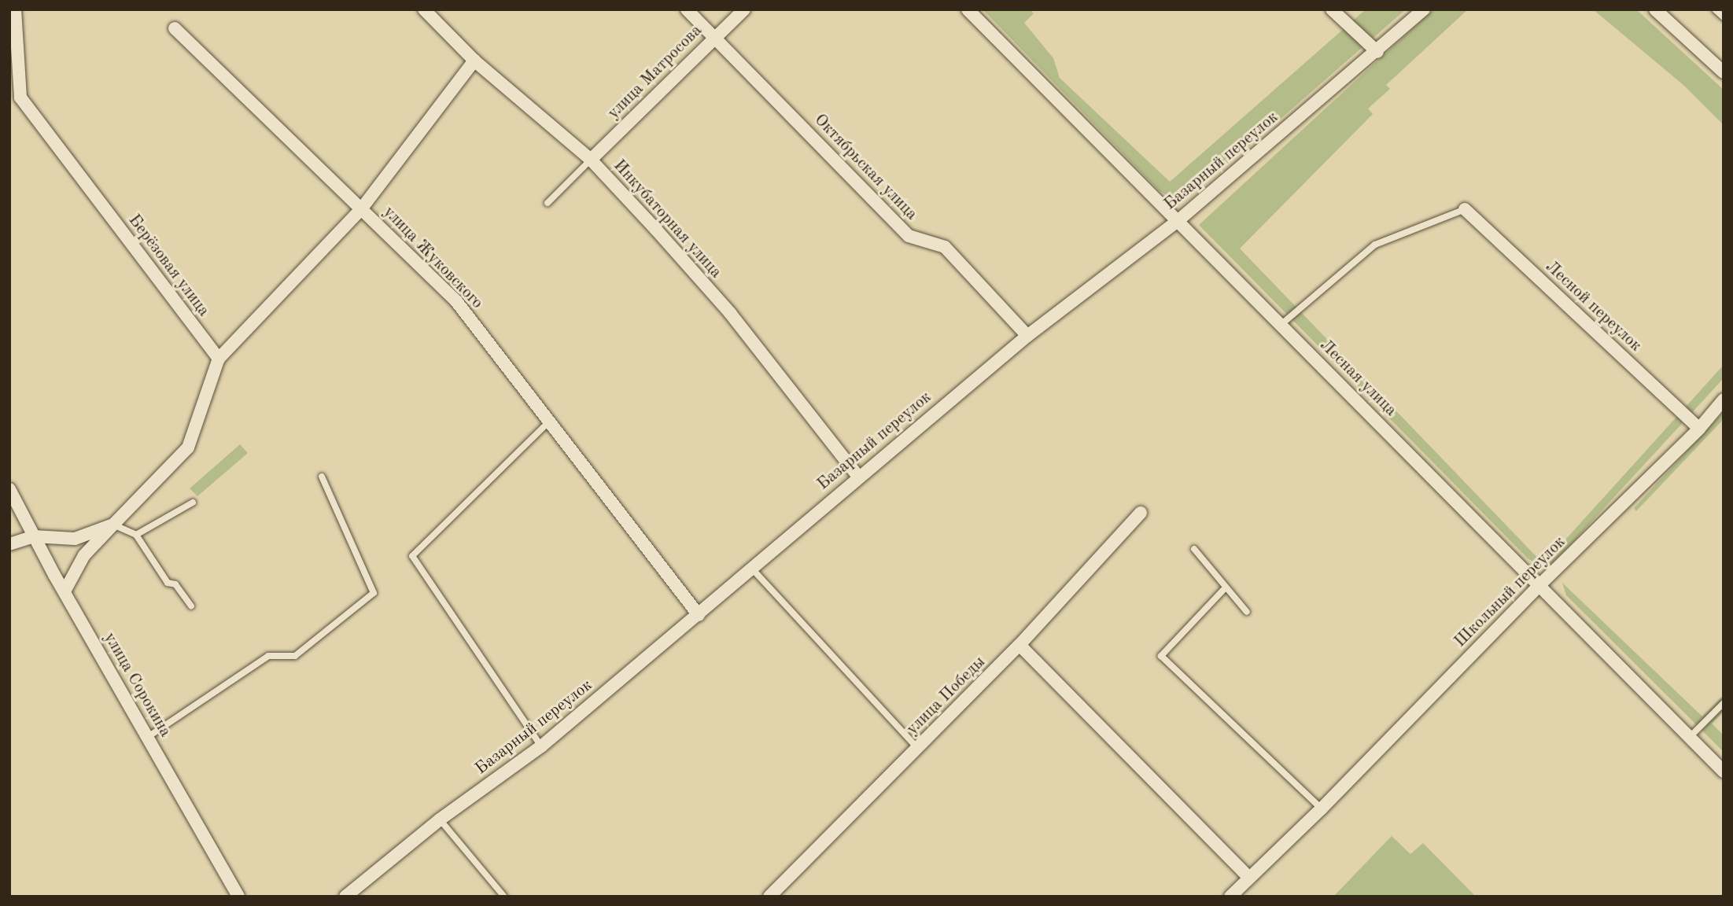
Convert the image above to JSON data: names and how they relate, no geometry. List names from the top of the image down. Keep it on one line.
{"streets":{"street":["улица Матросова","Базарный переулок","Октябрьская улица","Инкубаторная улица","улица Жуковского","Берёзовая улица","Лесной переулок","Лесная улица","Школьный переулок","улица Сорокина","улица Победы"]},"crossings":[["улица Матросова","Октябрьская улица"],["улица Матросова","Инкубаторная улица"],["Базарный переулок","Октябрьская улица"],["Базарный переулок","Инкубаторная улица"],["Базарный переулок","улица Жуковского"],["Базарный переулок","Лесная улица"],["Лесной переулок","Школьный переулок"],["Лесная улица","Школьный переулок"]]}
